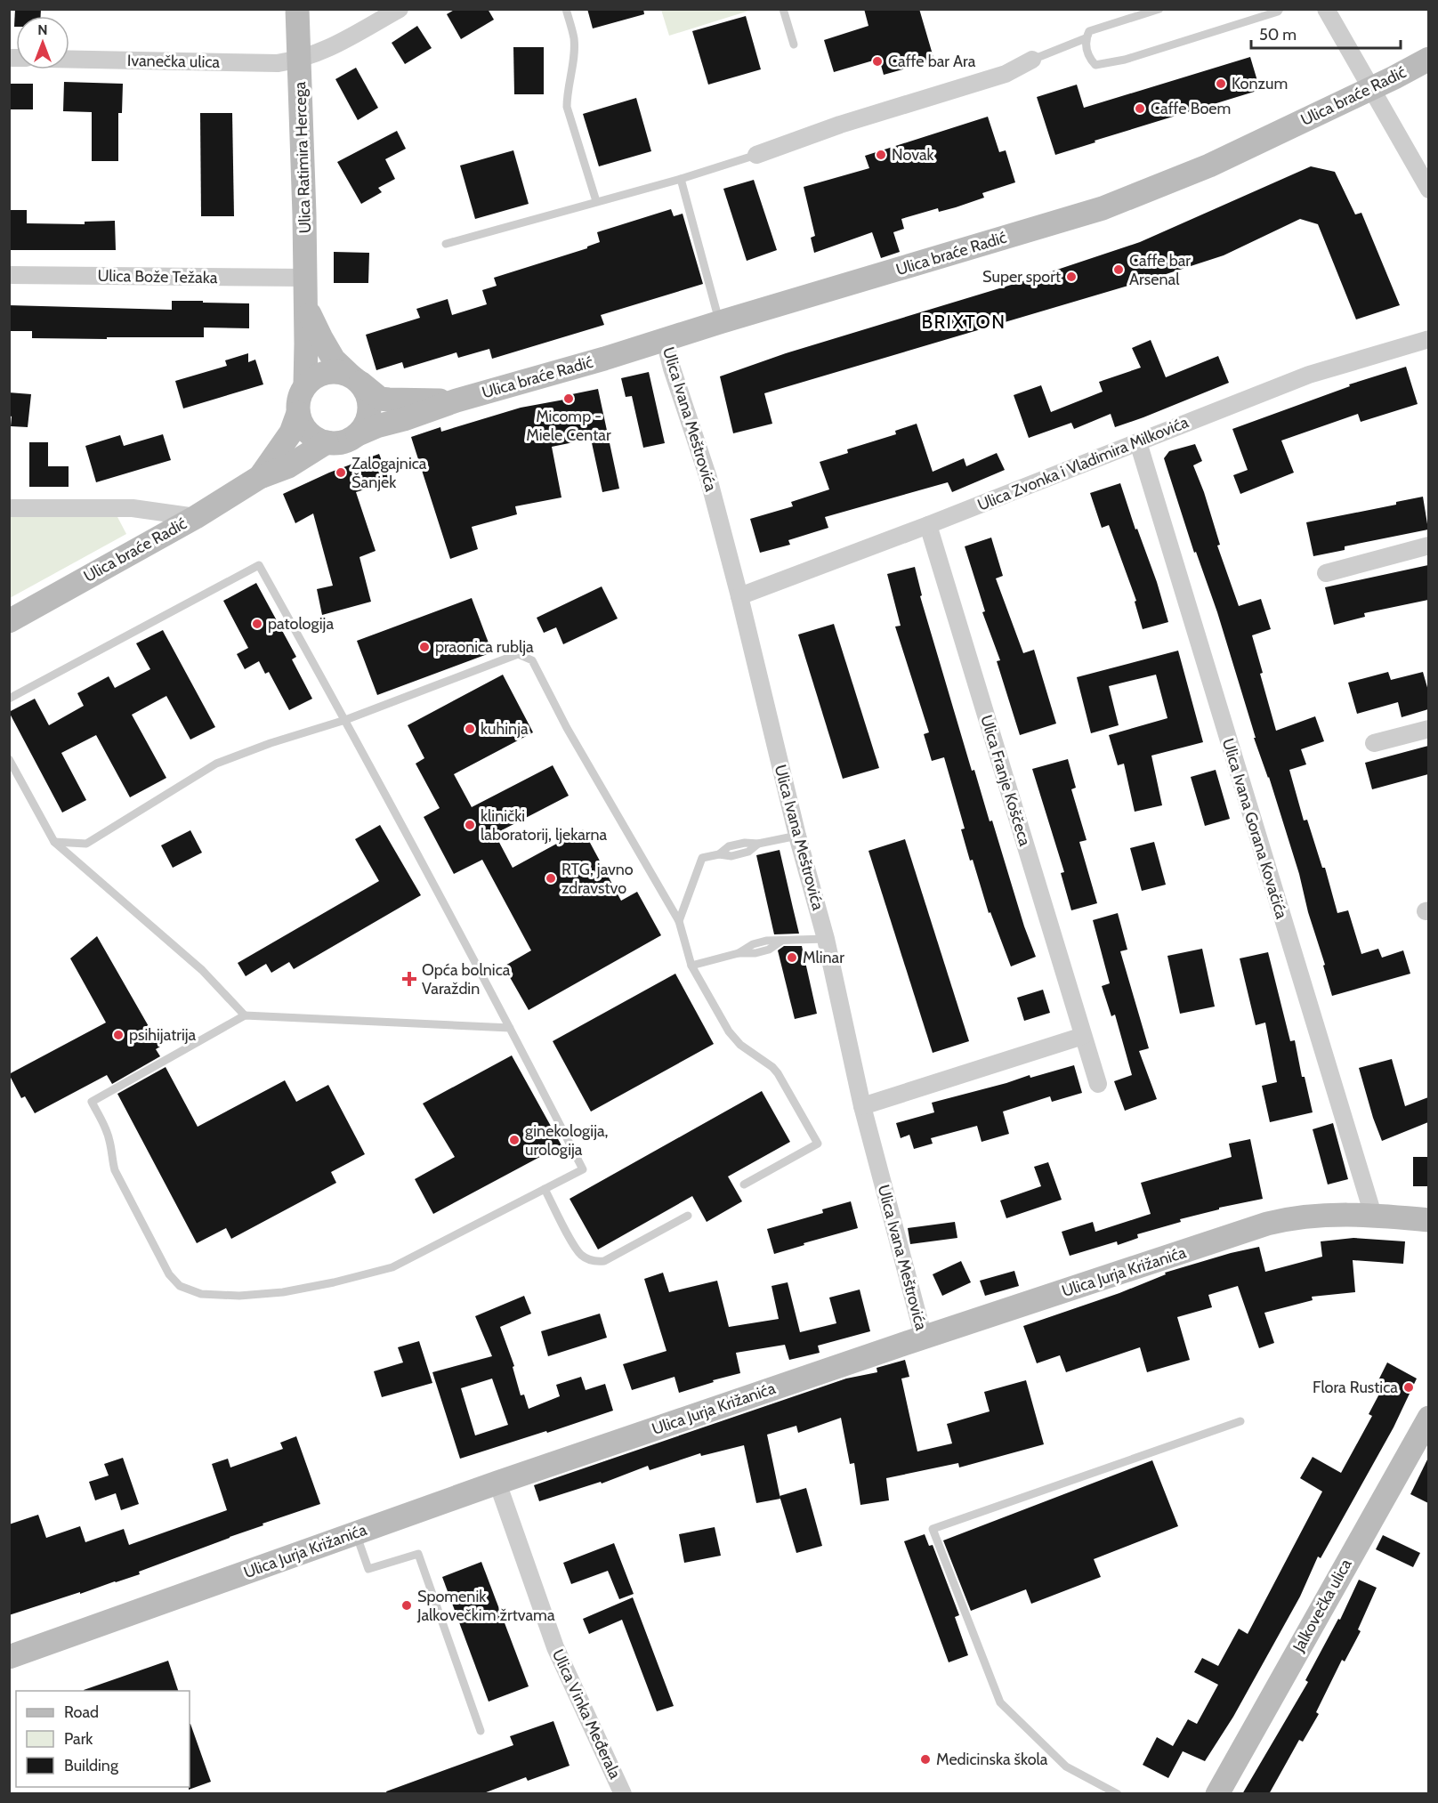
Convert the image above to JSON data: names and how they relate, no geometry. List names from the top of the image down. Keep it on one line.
{"streets":{"main road":["Ulica braće Radić","Ulica Ratimira Hercega","Ulica Jurja Križanića","Jalkovečka ulica"],"street":["Ivanečka ulica","Ulica Bože Težaka","Ulica Ivana Meštrovića","Ulica Zvonka i Vladimira Milkovića","Ulica Franje Koščeca","Ulica Ivana Gorana Kovačića","Ulica Vinka Međerala"]},"crossings":[["Ivanečka ulica","Ulica Ratimira Hercega"],["Ulica braće Radić","Ulica Ratimira Hercega"],["Ulica braće Radić","Ulica Ivana Meštrovića"],["Ulica Ratimira Hercega","Ulica Bože Težaka"],["Ulica Ivana Meštrovića","Ulica Zvonka i Vladimira Milkovića"],["Ulica Ivana Meštrovića","Ulica Jurja Križanića"],["Ulica Zvonka i Vladimira Milkovića","Ulica Franje Koščeca"],["Ulica Zvonka i Vladimira Milkovića","Ulica Ivana Gorana Kovačića"],["Ulica Ivana Gorana Kovačića","Ulica Jurja Križanića"],["Ulica Jurja Križanića","Ulica Vinka Međerala"]],"districts":["BRIXTON"],"places":{"other":["Caffe bar Ara","Konzum","Caffe Boem","Novak","Caffe bar Arsenal","Super sport","Micomp - Miele Centar","Zalogajnica Šanjek","patologija","praonica rublja","kuhinja","klinički laboratorij, ljekarna","RTG, javno zdravstvo","Mlinar","psihijatrija","ginekologija, urologija","Flora Rustica","Spomenik Jalkovečkim žrtvama","Medicinska škola"],"health":["Opća bolnica Varaždin"]},"legend":["Road","Park","Building"],"scale_bar":"50 m","north":"top"}
